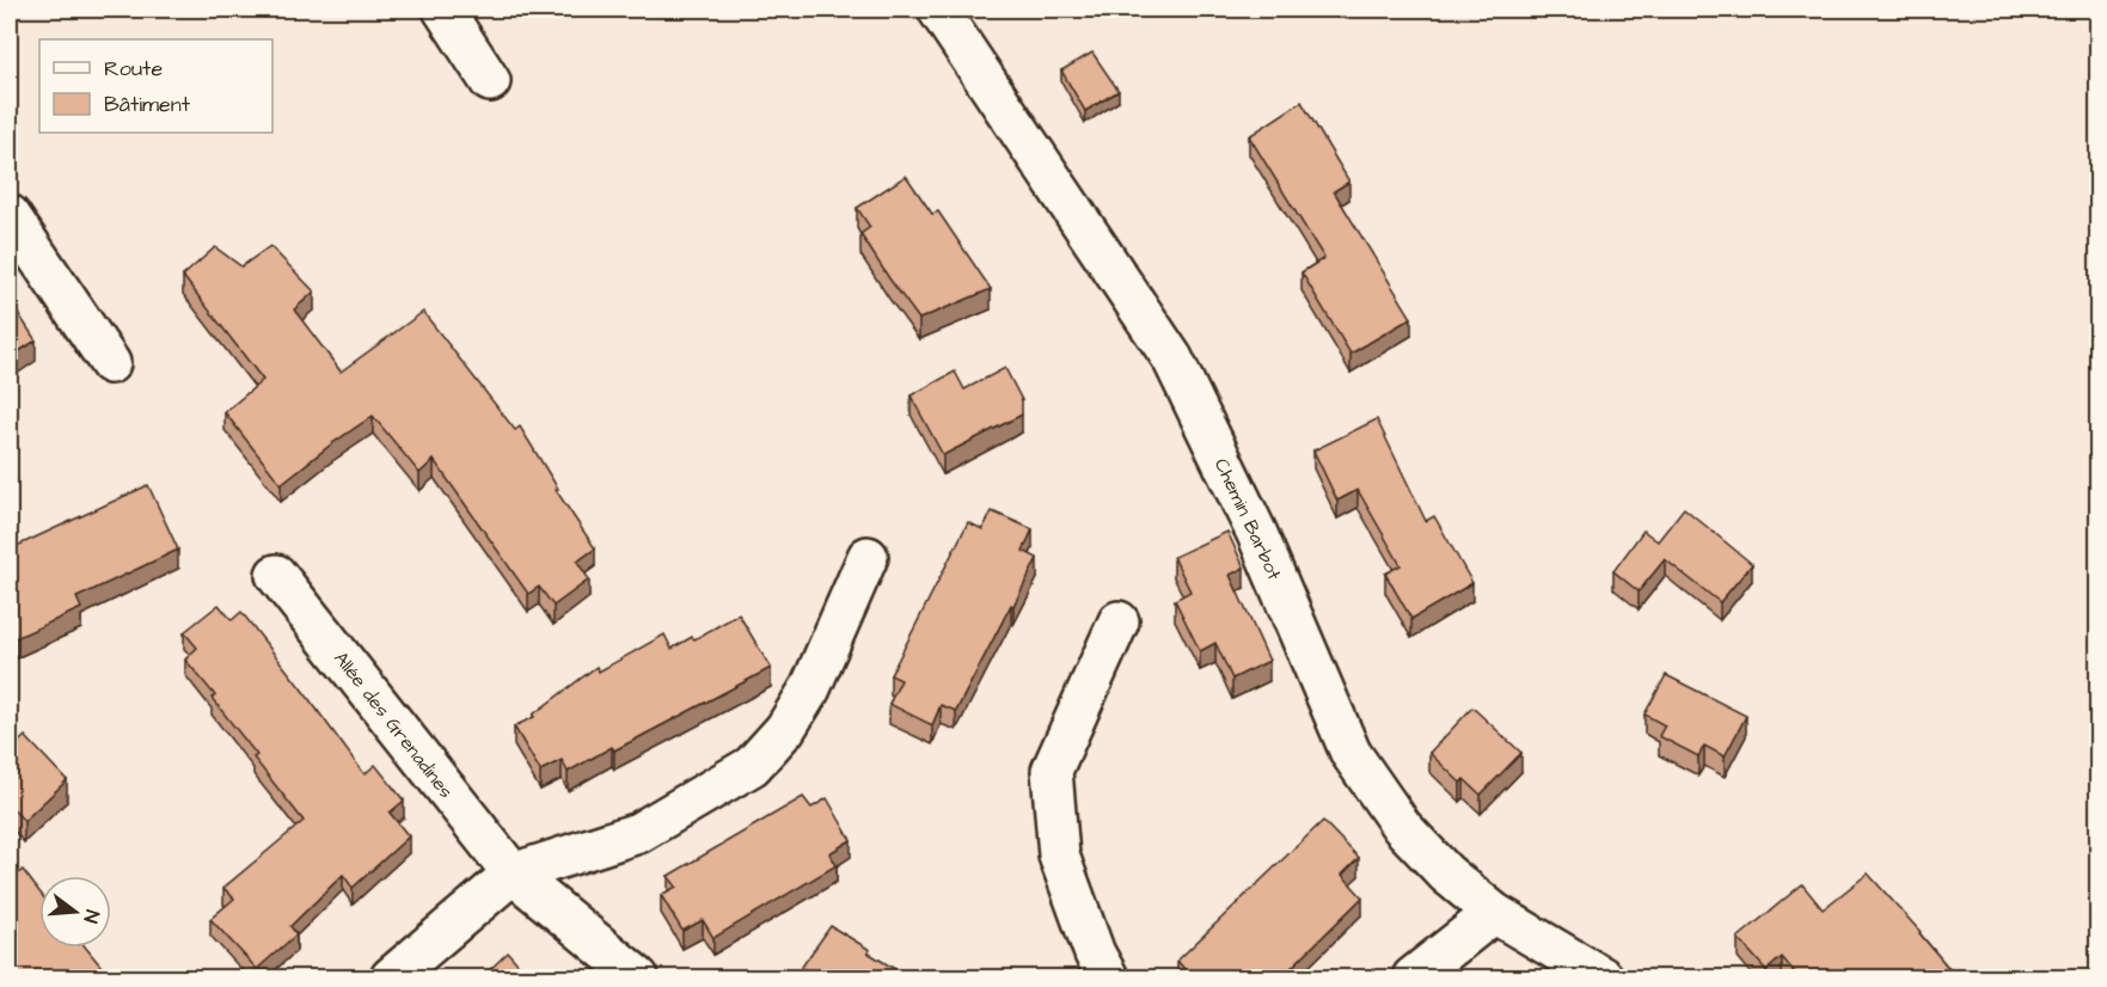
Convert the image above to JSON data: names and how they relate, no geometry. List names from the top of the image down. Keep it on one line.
{"streets":{"street":["Chemin Barbot","Allée des Grenadines"]},"legend":["Route","Bâtiment"],"north":"right"}
